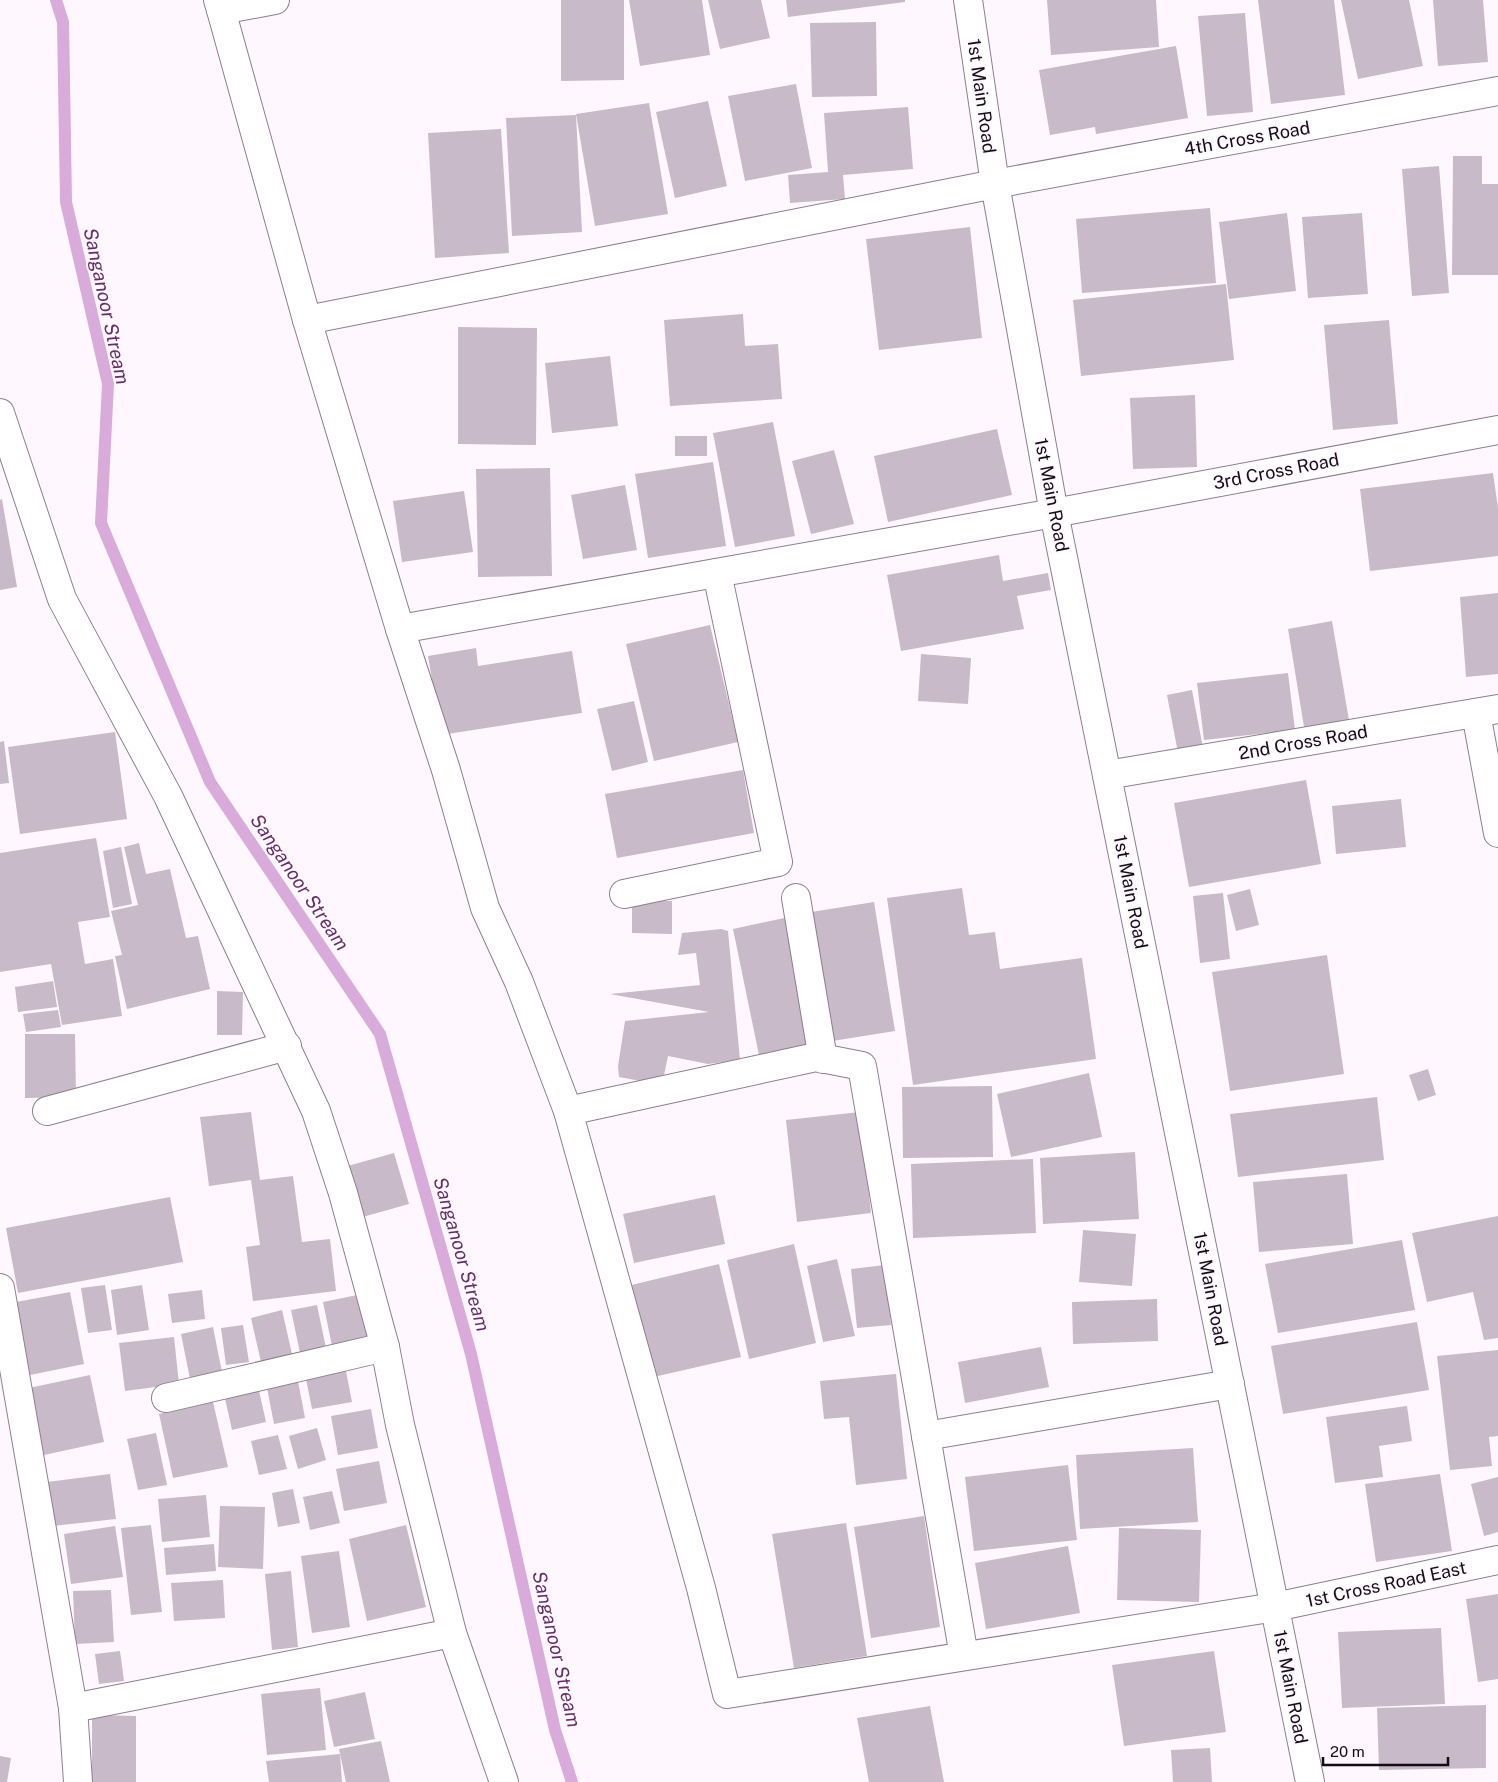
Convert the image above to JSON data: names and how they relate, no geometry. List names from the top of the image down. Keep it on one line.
{"streets":{"street":["1st Main Road","4th Cross Road","3rd Cross Road","2nd Cross Road","1st Cross Road East"]},"crossings":[["1st Main Road","4th Cross Road"],["1st Main Road","3rd Cross Road"],["1st Main Road","2nd Cross Road"],["1st Main Road","1st Cross Road East"]],"water":["Sanganoor Stream"],"scale_bar":"20 m"}
